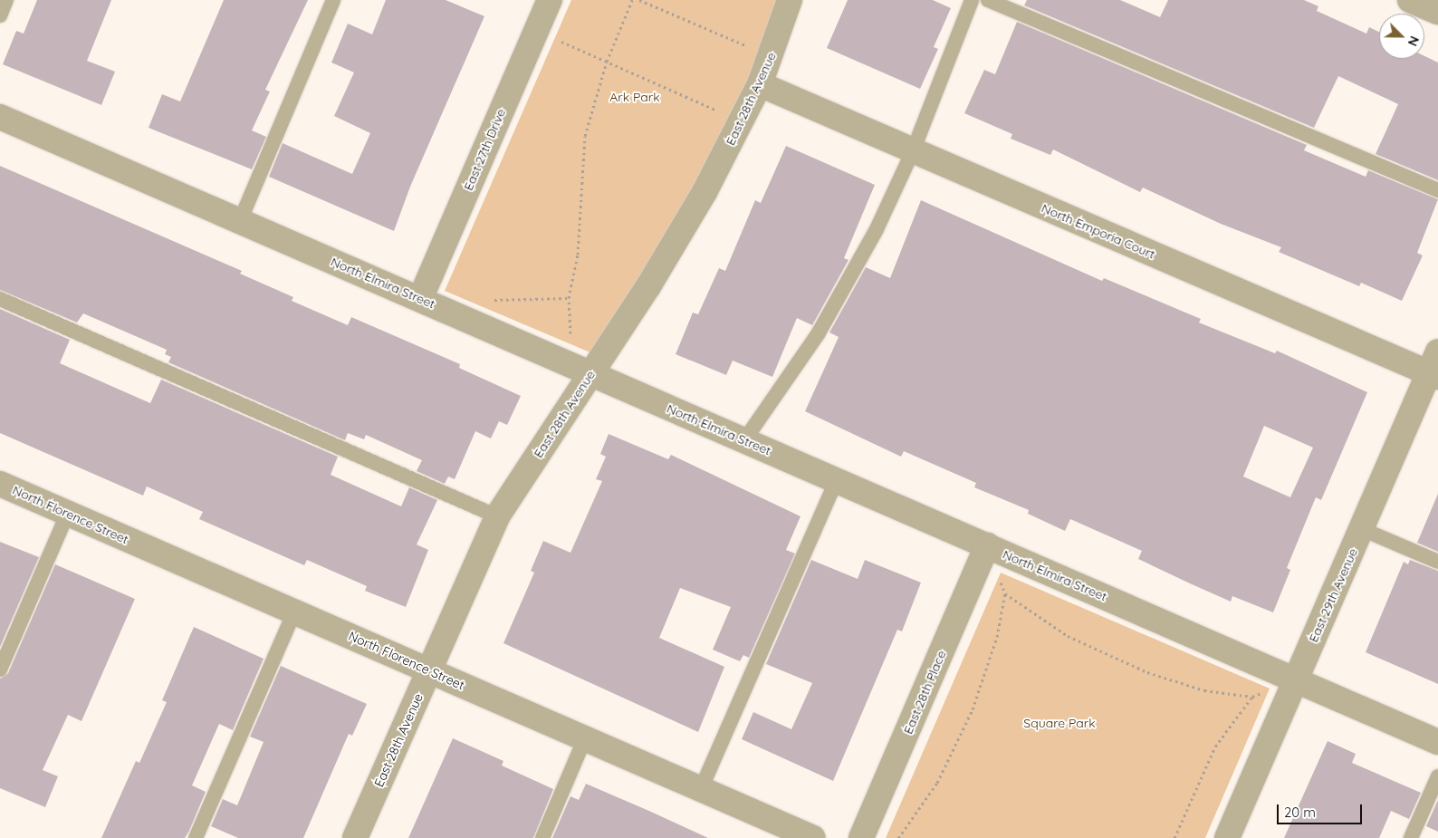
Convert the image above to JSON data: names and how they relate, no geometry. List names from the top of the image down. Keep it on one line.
{"streets":{"street":["East 28th Avenue","East 27th Drive","North Emporia Court","North Elmira Street","North Florence Street","East 29th Avenue","East 28th Place"]},"crossings":[["East 28th Avenue","North Emporia Court"],["East 28th Avenue","North Elmira Street"],["East 28th Avenue","North Florence Street"],["East 27th Drive","North Elmira Street"],["North Emporia Court","East 29th Avenue"],["North Elmira Street","East 29th Avenue"],["North Elmira Street","East 28th Place"]],"parks":["Ark Park","Square Park"],"scale_bar":"20 m","north":"bottom right"}
